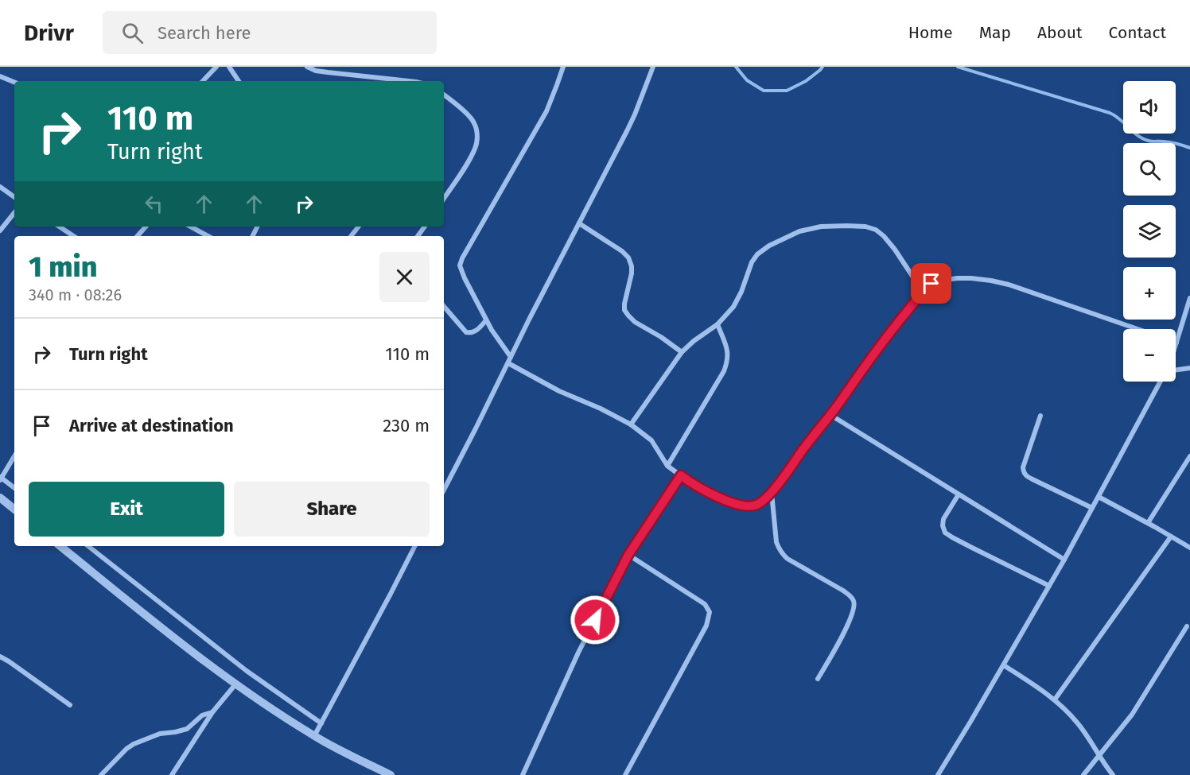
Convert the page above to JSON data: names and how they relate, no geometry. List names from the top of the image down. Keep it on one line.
{"page":{"header":"Drivr","search":"Search here","nav":["Home","Map","About","Contact"],"map_buttons":["+","−"],"turn":["110 m","Turn right"],"heading":["1 min","340 m · 08:26"],"list":[{"name":"Turn right","value":"110 m"},{"name":"Arrive at destination","value":"230 m"}],"buttons":["Exit","Share"]}}
